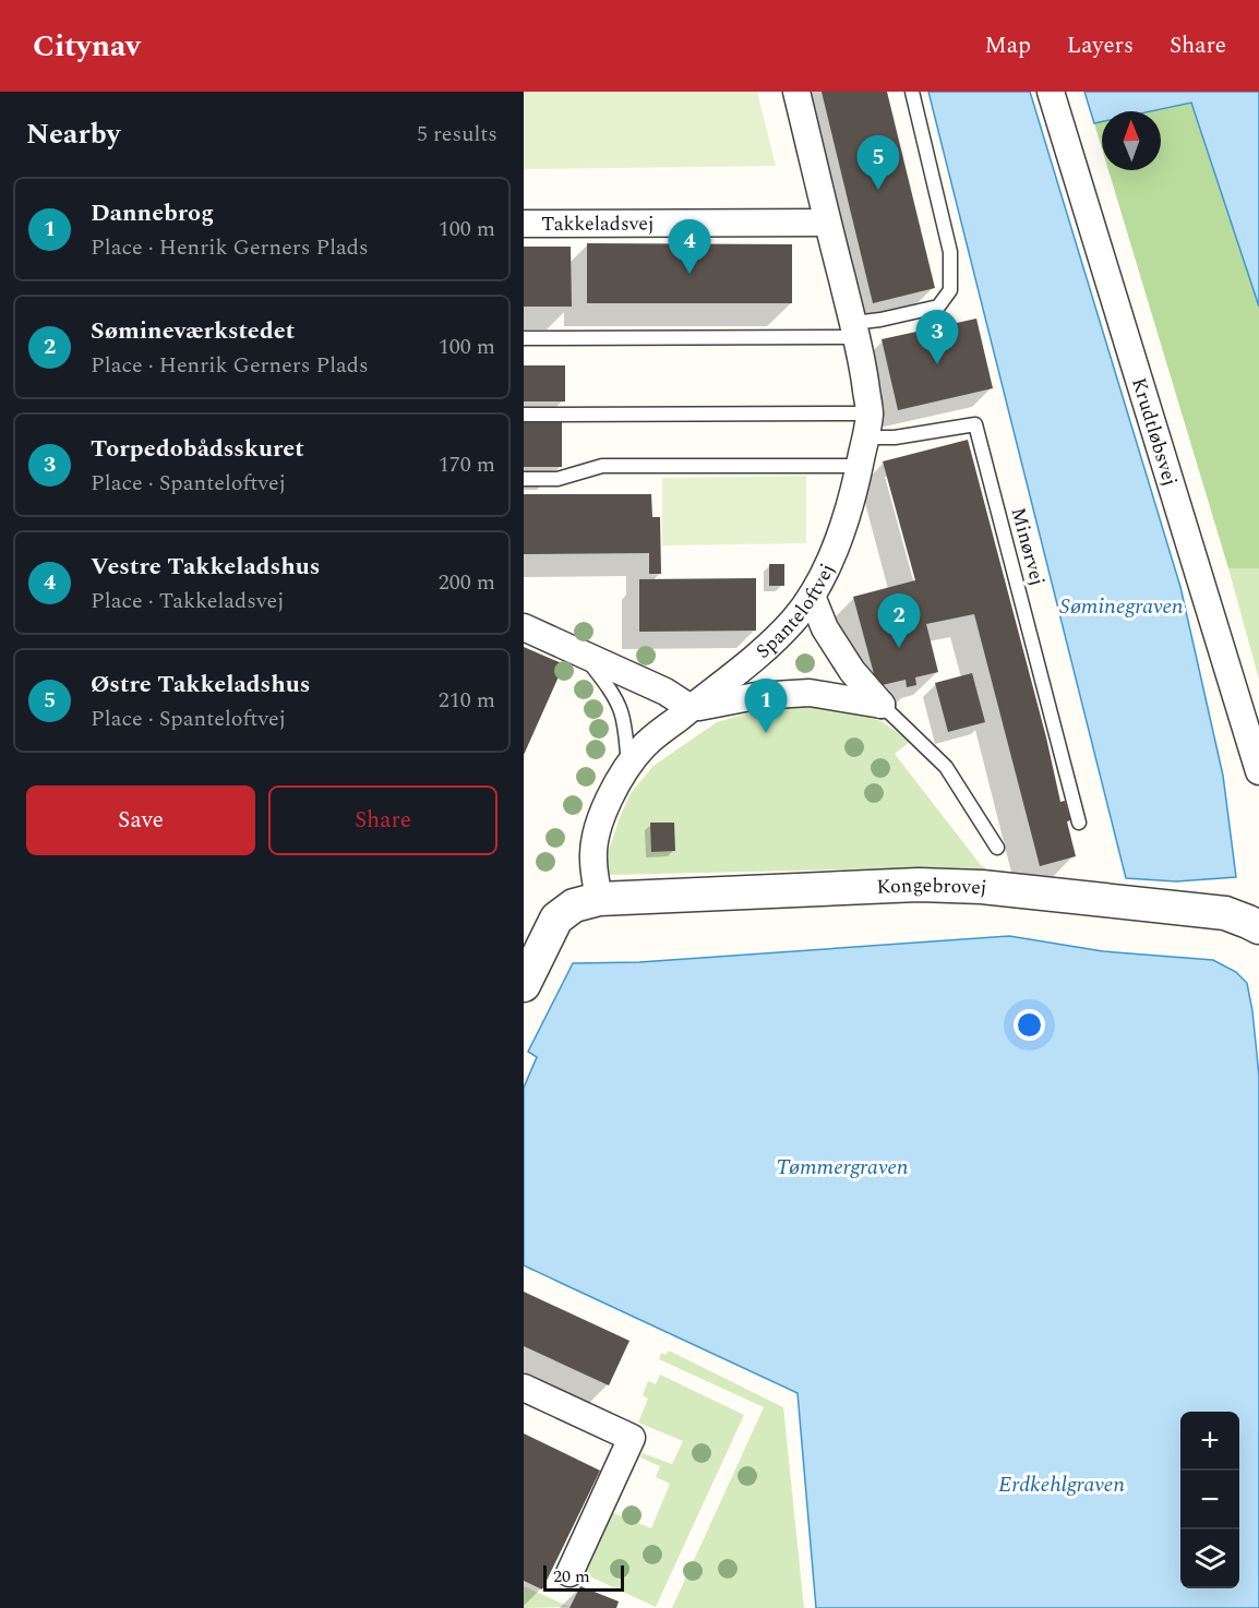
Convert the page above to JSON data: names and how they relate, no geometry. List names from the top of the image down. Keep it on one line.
{"streets":{"street":["Takkeladsvej","Krudtløbsvej","Spanteloftvej","Kongebrovej"],"lane":["Minørvej"]},"crossings":[["Takkeladsvej","Spanteloftvej"],["Minørvej","Spanteloftvej"],["Spanteloftvej","Kongebrovej"]],"water":["Søminegraven","Tømmergraven","Erdkehlgraven"],"scale_bar":"20 m","north":"top","page":{"header":"Citynav","nav":["Map","Layers","Share"],"heading":["Nearby","5 results"],"pins":["5","4","3","2","1"],"list":[{"mark":"1","name":"Dannebrog","note":"Place · Henrik Gerners Plads","value":"100 m"},{"mark":"2","name":"Sømineværkstedet","note":"Place · Henrik Gerners Plads","value":"100 m"},{"mark":"3","name":"Torpedobådsskuret","note":"Place · Spanteloftvej","value":"170 m"},{"mark":"4","name":"Vestre Takkeladshus","note":"Place · Takkeladsvej","value":"200 m"},{"mark":"5","name":"Østre Takkeladshus","note":"Place · Spanteloftvej","value":"210 m"}],"buttons":["Save","Share"],"map_buttons":["+","−"],"scale":"20 m"}}
